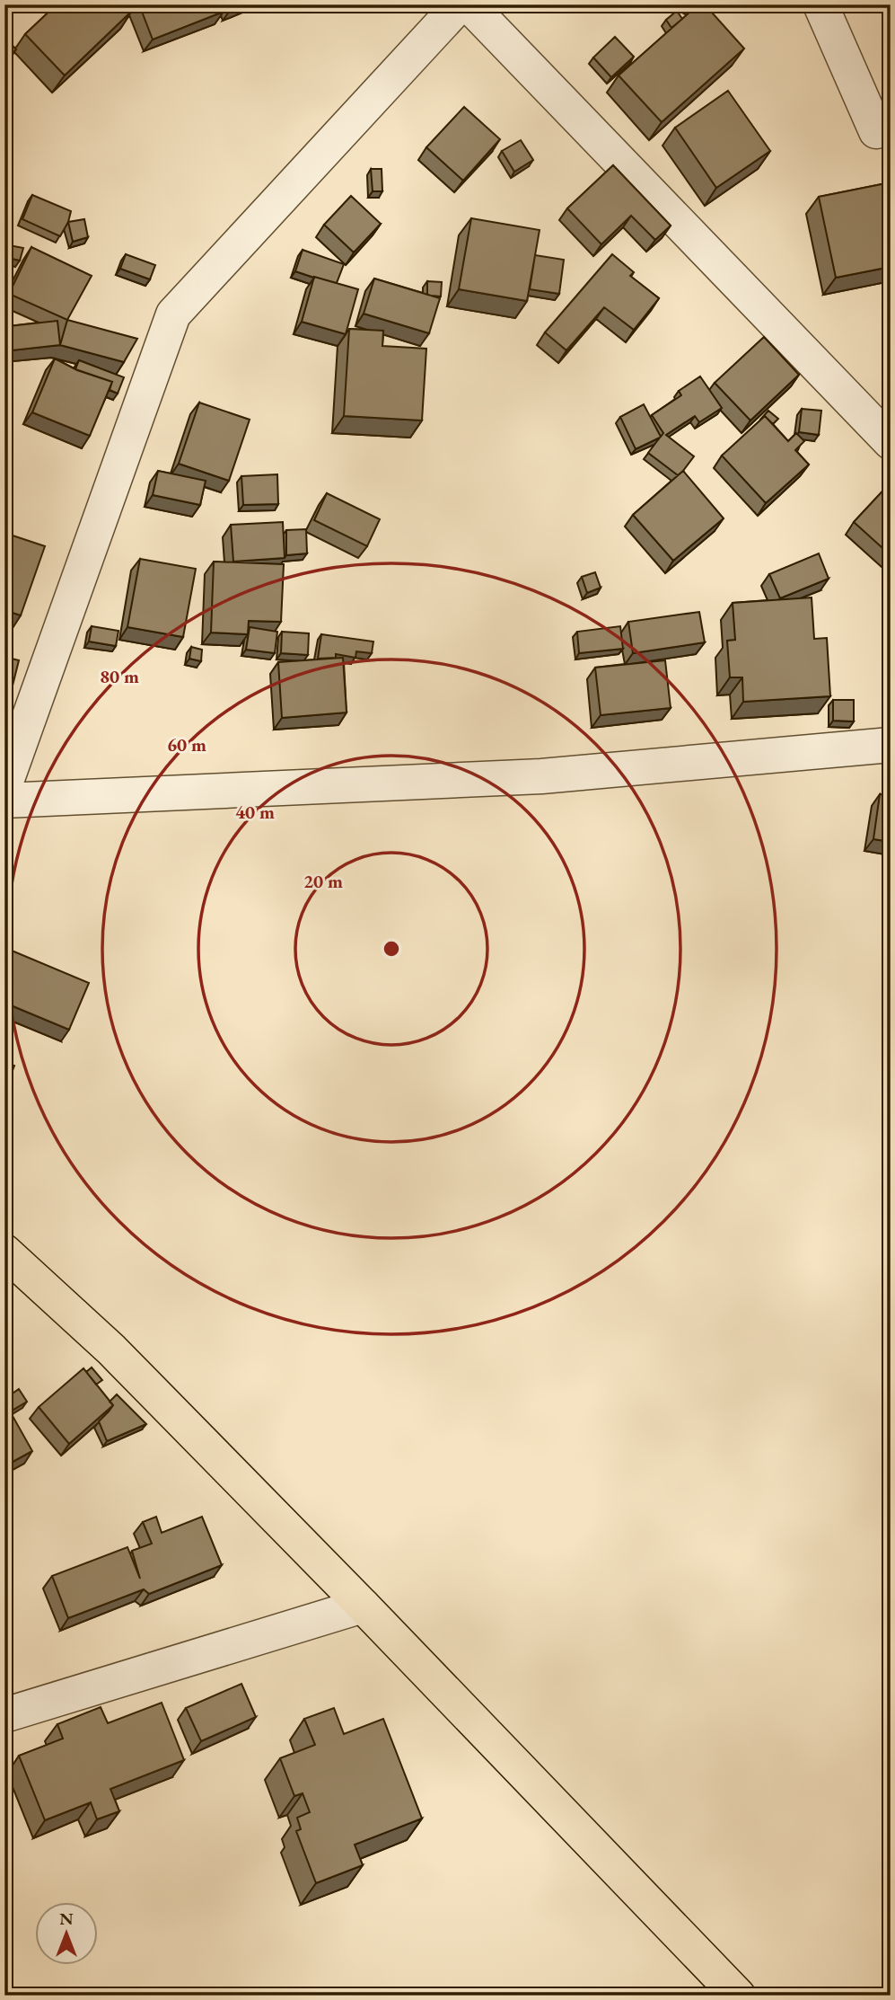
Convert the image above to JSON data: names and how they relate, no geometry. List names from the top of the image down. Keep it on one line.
{"north":"top","rings":["80 m","60 m","40 m","20 m"]}
